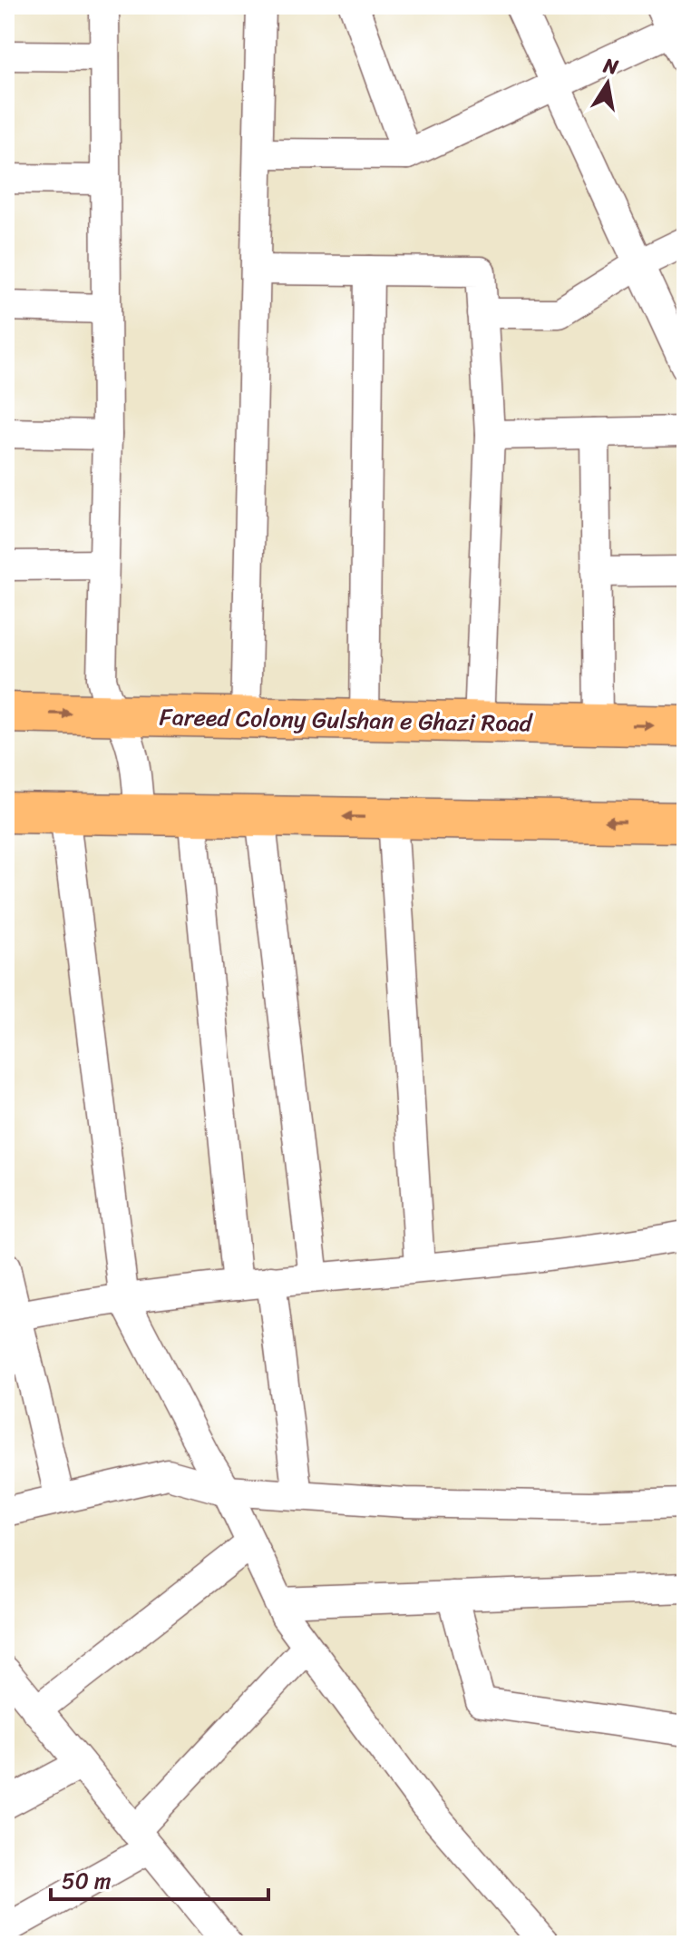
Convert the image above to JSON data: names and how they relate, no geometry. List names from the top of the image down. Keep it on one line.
{"streets":{"main road":["Fareed Colony Gulshan e Ghazi Road"]},"scale_bar":"50 m","north":"top"}
